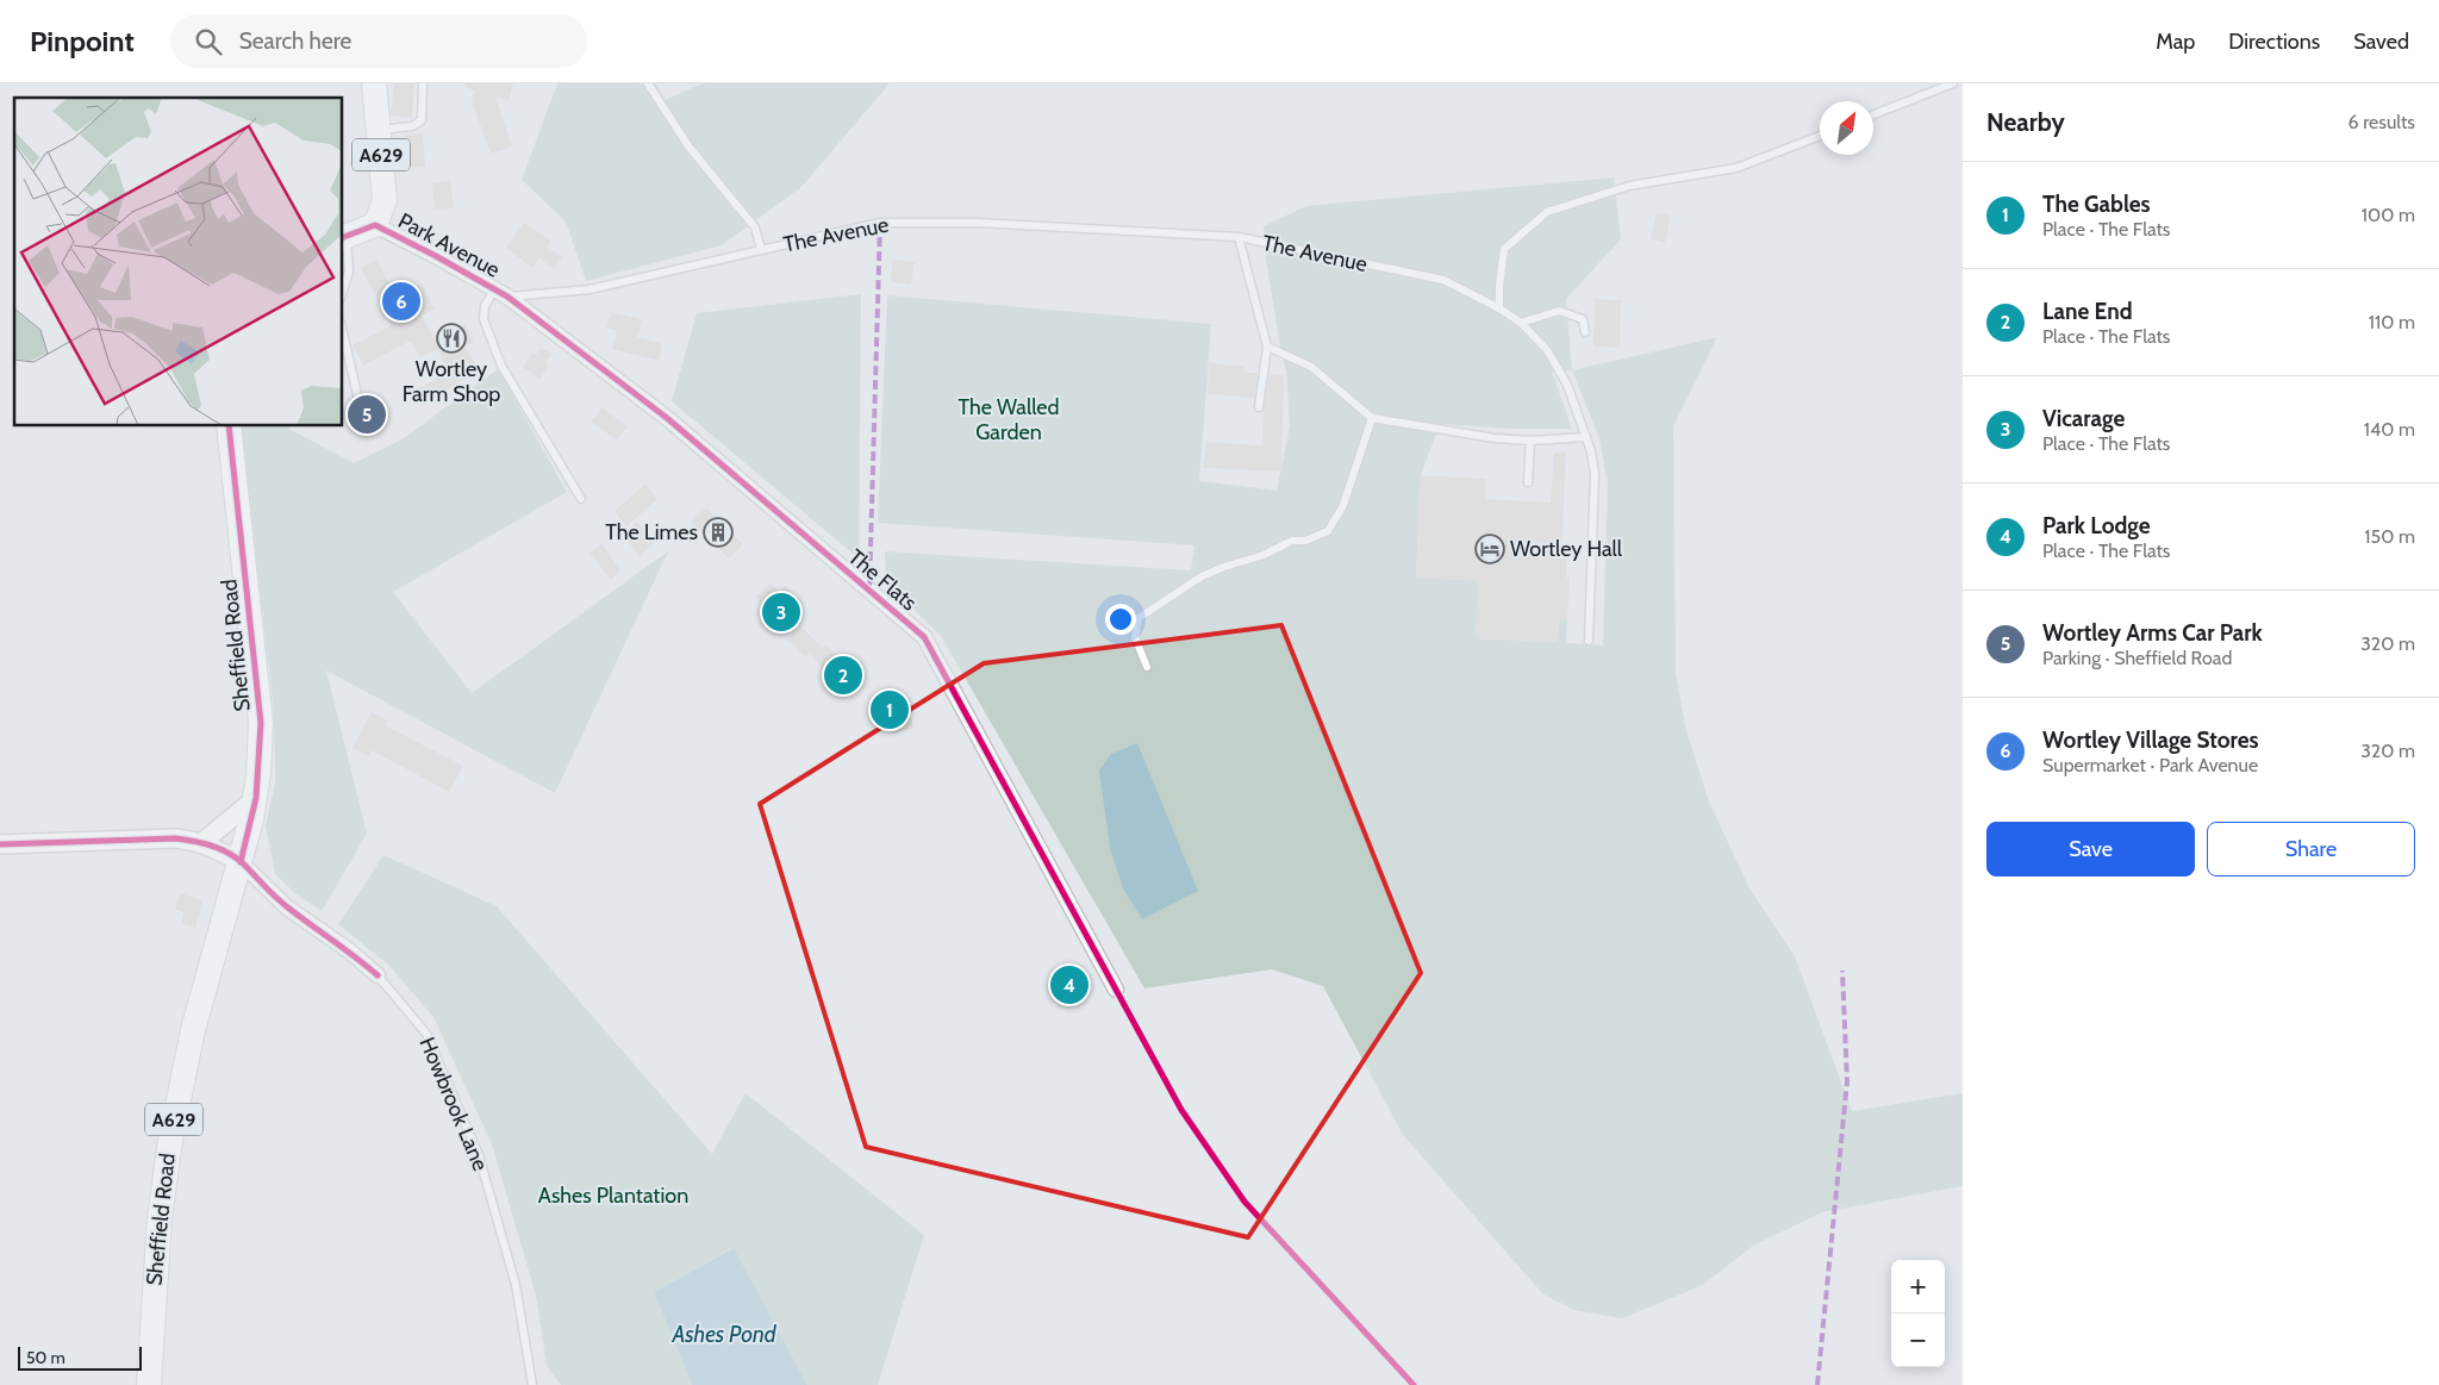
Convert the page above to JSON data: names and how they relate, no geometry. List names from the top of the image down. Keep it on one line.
{"streets":{"highway":["A629","Sheffield Road"],"street":["Park Avenue","The Flats","Howbrook Lane"],"lane":["The Avenue"]},"crossings":[["A629","Park Avenue"],["The Avenue","Park Avenue"],["The Avenue","The Flats"],["Park Avenue","The Flats"],["Sheffield Road","Howbrook Lane"]],"water":["Ashes Pond"],"parks":["The Walled Garden","Ashes Plantation"],"places":{"restaurant":["Wortley Farm Shop"],"building":["The Limes"],"hotel":["Wortley Hall"]},"scale_bar":"50 m","north":"top right","page":{"header":"Pinpoint","search":"Search here","nav":["Map","Directions","Saved"],"heading":["Nearby","6 results"],"list":[{"mark":"1","name":"The Gables","note":"Place · The Flats","value":"100 m"},{"mark":"2","name":"Lane End","note":"Place · The Flats","value":"110 m"},{"mark":"3","name":"Vicarage","note":"Place · The Flats","value":"140 m"},{"mark":"4","name":"Park Lodge","note":"Place · The Flats","value":"150 m"},{"mark":"5","name":"Wortley Arms Car Park","note":"Parking · Sheffield Road","value":"320 m"},{"mark":"6","name":"Wortley Village Stores","note":"Supermarket · Park Avenue","value":"320 m"}],"pins":["6","5","3","2","1","4"],"buttons":["Save","Share"],"map_buttons":["+","−"],"scale":"50 m"}}
